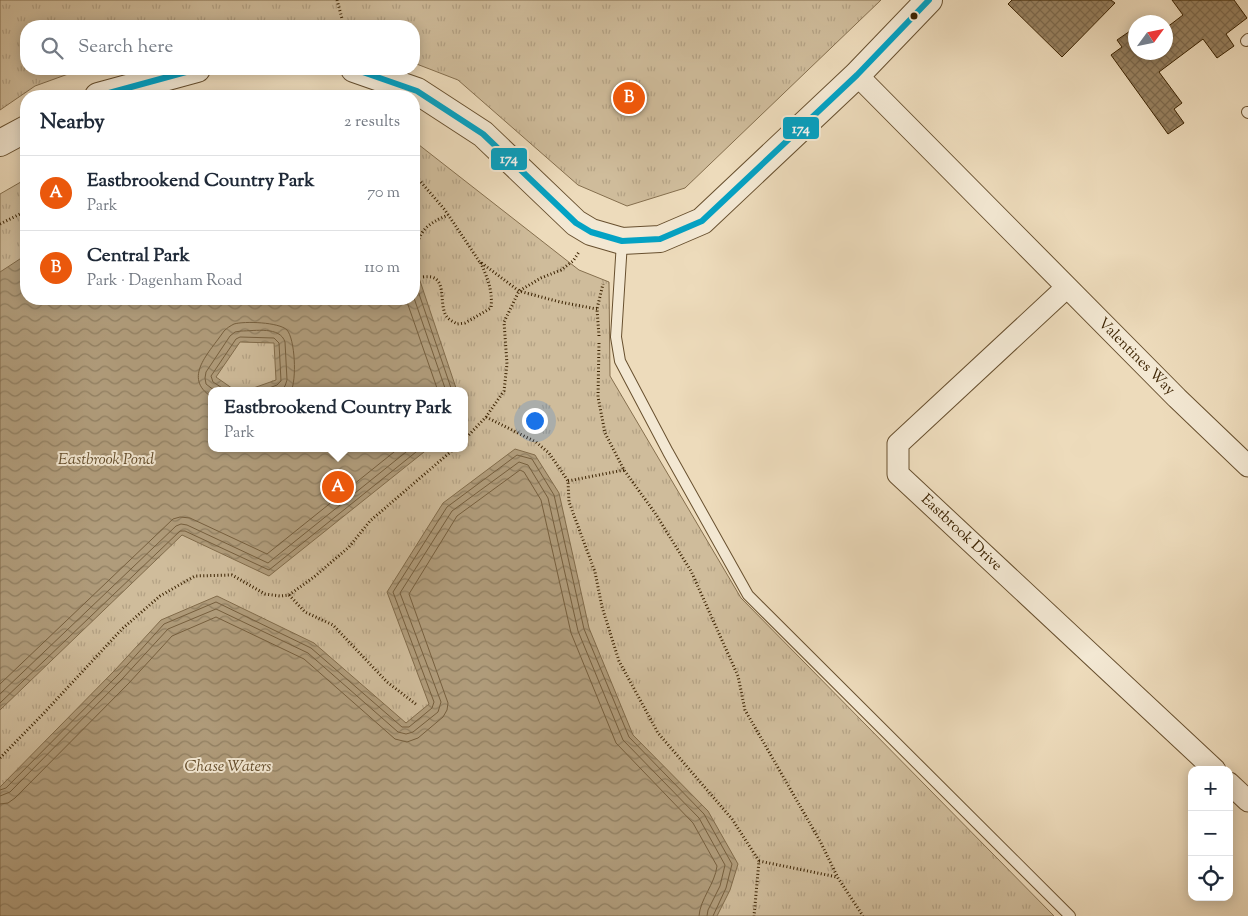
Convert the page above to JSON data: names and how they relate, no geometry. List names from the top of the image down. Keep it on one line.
{"streets":{"street":["Valentines Way","Eastbrook Drive"]},"crossings":[["Valentines Way","Eastbrook Drive"]],"water":["Eastbrook Pond","Chase Waters"],"lines":["transit line 174"],"north":"top right","page":{"search":"Search here","pins":["B","A"],"heading":["Nearby","2 results"],"list":[{"mark":"A","name":"Eastbrookend Country Park","note":"Park","value":"70 m"},{"mark":"B","name":"Central Park","note":"Park · Dagenham Road","value":"110 m"}],"popup":["Eastbrookend Country Park","Park"],"map_buttons":["+","−"]}}
